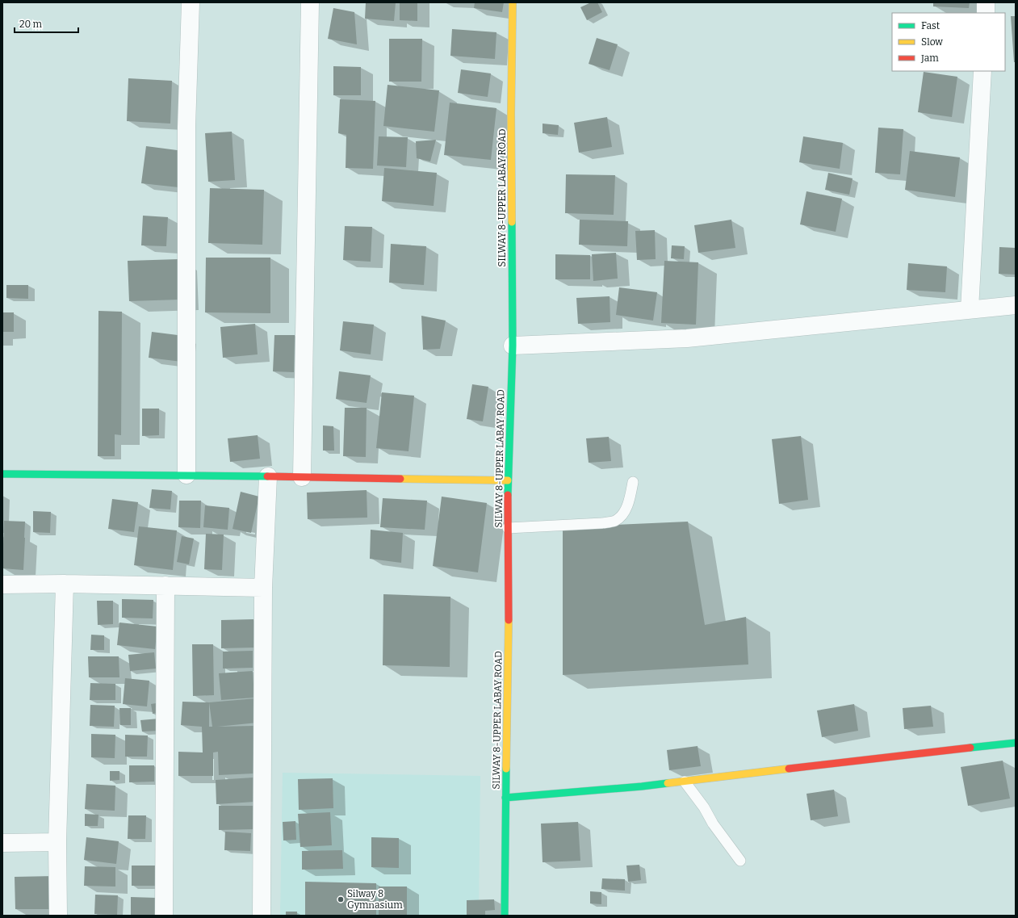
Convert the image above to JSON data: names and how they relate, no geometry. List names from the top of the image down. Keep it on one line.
{"streets":{"street":["SILWAY 8-UPPER LABAY ROAD"]},"places":["Silway 8 Gymnasium"],"legend":["Fast","Slow","Jam"],"scale_bar":"20 m"}
